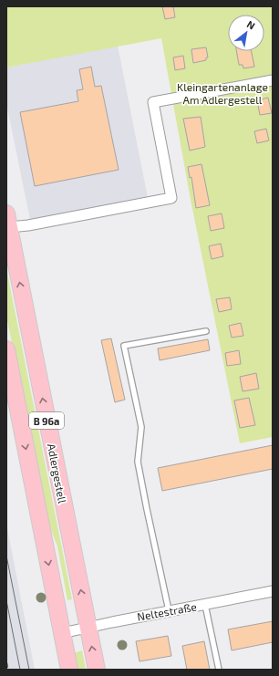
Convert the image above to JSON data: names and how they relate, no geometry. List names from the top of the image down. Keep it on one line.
{"streets":{"main road":["B 96a","Adlergestell"],"street":["Neltestraße"]},"crossings":[["B 96a","Neltestraße"],["Adlergestell","Neltestraße"]],"parks":["Kleingartenanlage Am Adlergestell"],"north":"top right"}
